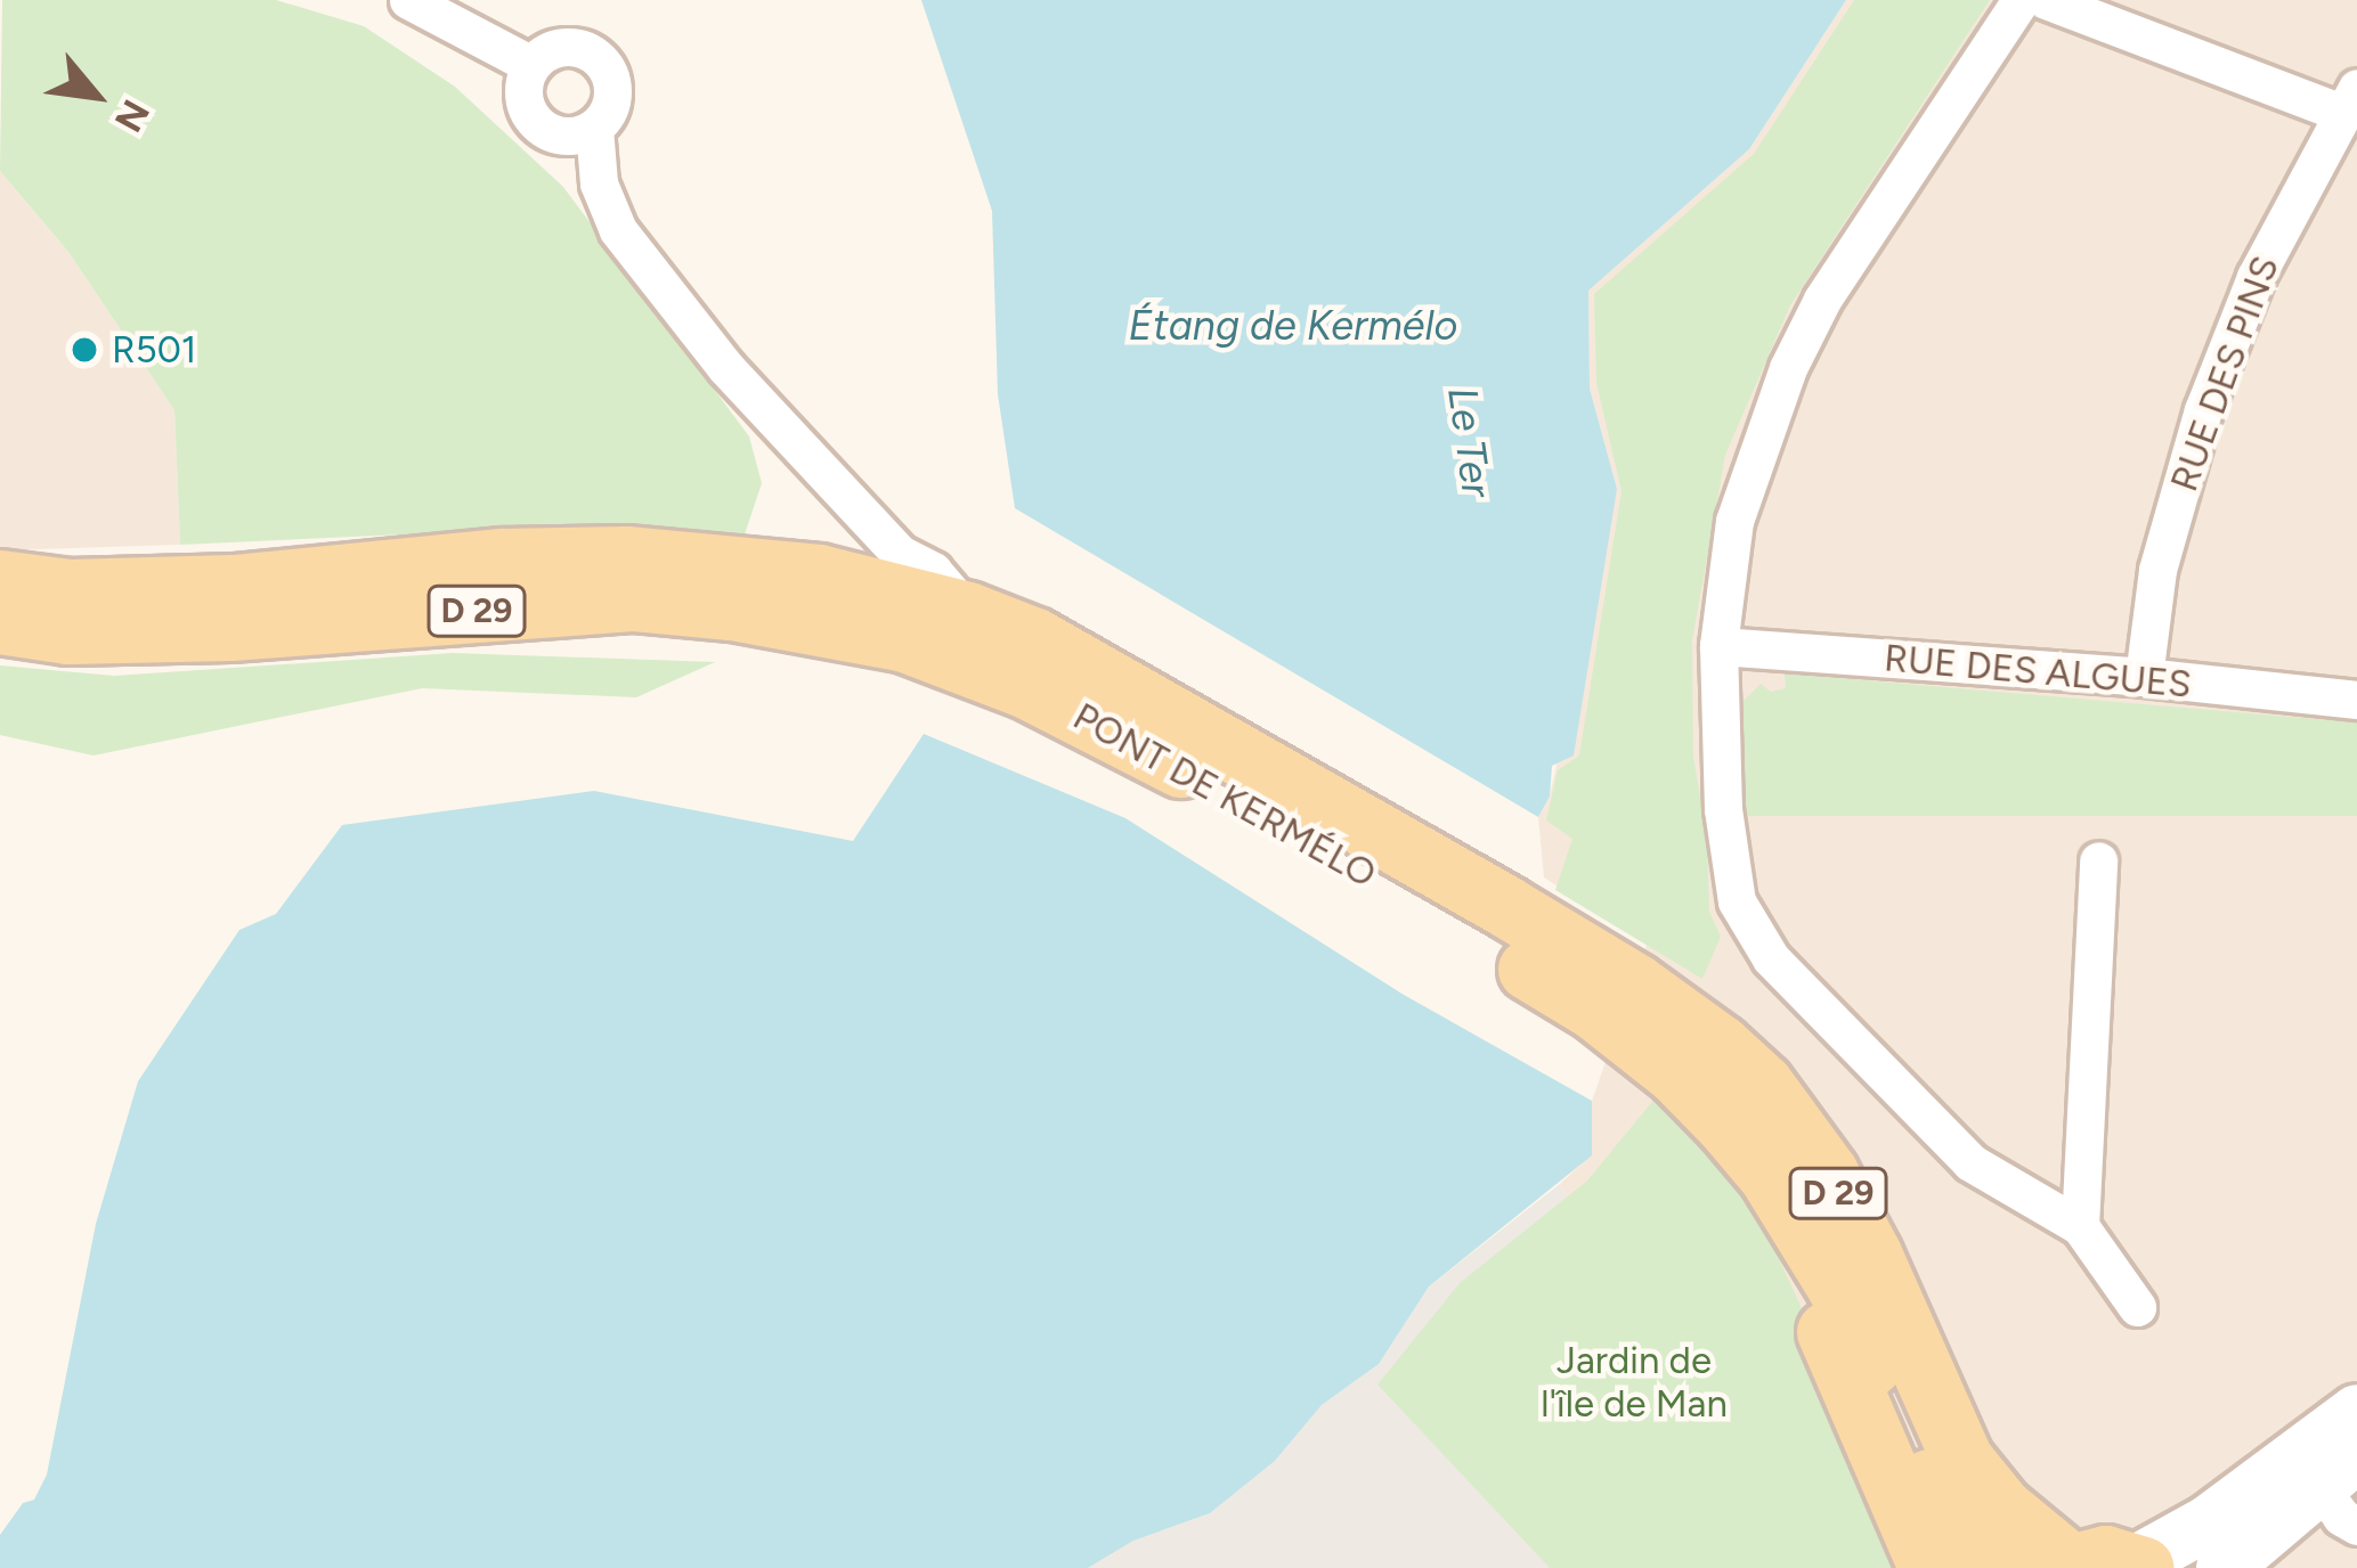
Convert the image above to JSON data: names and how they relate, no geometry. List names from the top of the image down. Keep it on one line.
{"streets":{"main road":["D 29","PONT DE KERMÉLO"],"street":["RUE DES PINS","RUE DES ALGUES"]},"crossings":[["RUE DES PINS","RUE DES ALGUES"],["D 29","PONT DE KERMÉLO"]],"water":["Étang de Kermélo","Le Ter"],"parks":["Jardin de l'île de Man"],"places":["R501"],"north":"bottom right"}
